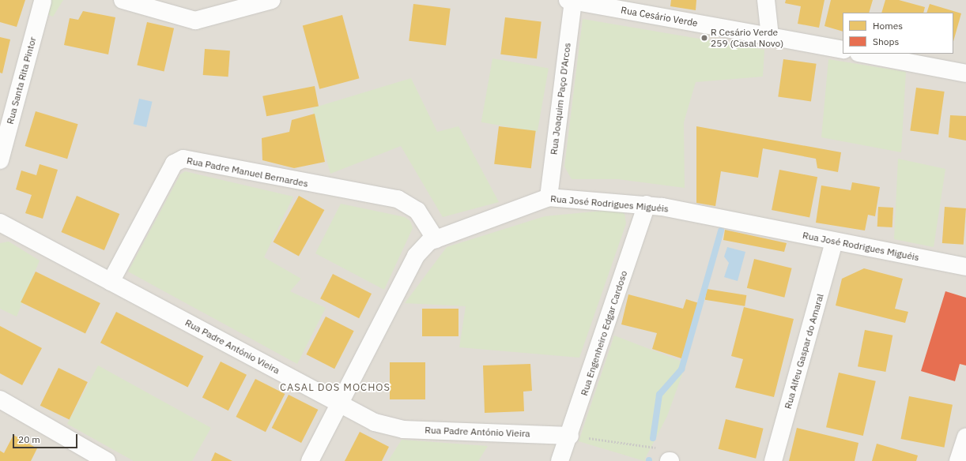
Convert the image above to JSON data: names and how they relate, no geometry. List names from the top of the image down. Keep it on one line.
{"streets":{"street":["Rua Cesário Verde","Rua Santa Rita Pintor","Rua Joaquim Paço D'Arcos","Rua Padre Manuel Bernardes","Rua José Rodrigues Miguéis","Rua Engenheiro Edgar Cardoso","Rua Padre António Vieira","Rua Alfeu Gaspar do Amaral"]},"crossings":[["Rua Cesário Verde","Rua Joaquim Paço D'Arcos"],["Rua Joaquim Paço D'Arcos","Rua José Rodrigues Miguéis"],["Rua Padre Manuel Bernardes","Rua José Rodrigues Miguéis"],["Rua Padre Manuel Bernardes","Rua Padre António Vieira"],["Rua José Rodrigues Miguéis","Rua Engenheiro Edgar Cardoso"],["Rua José Rodrigues Miguéis","Rua Padre António Vieira"],["Rua José Rodrigues Miguéis","Rua Alfeu Gaspar do Amaral"],["Rua Engenheiro Edgar Cardoso","Rua Padre António Vieira"]],"districts":["CASAL DOS MOCHOS"],"places":["R Cesário Verde 259 (Casal Novo)"],"legend":["Homes","Shops"],"scale_bar":"20 m"}
